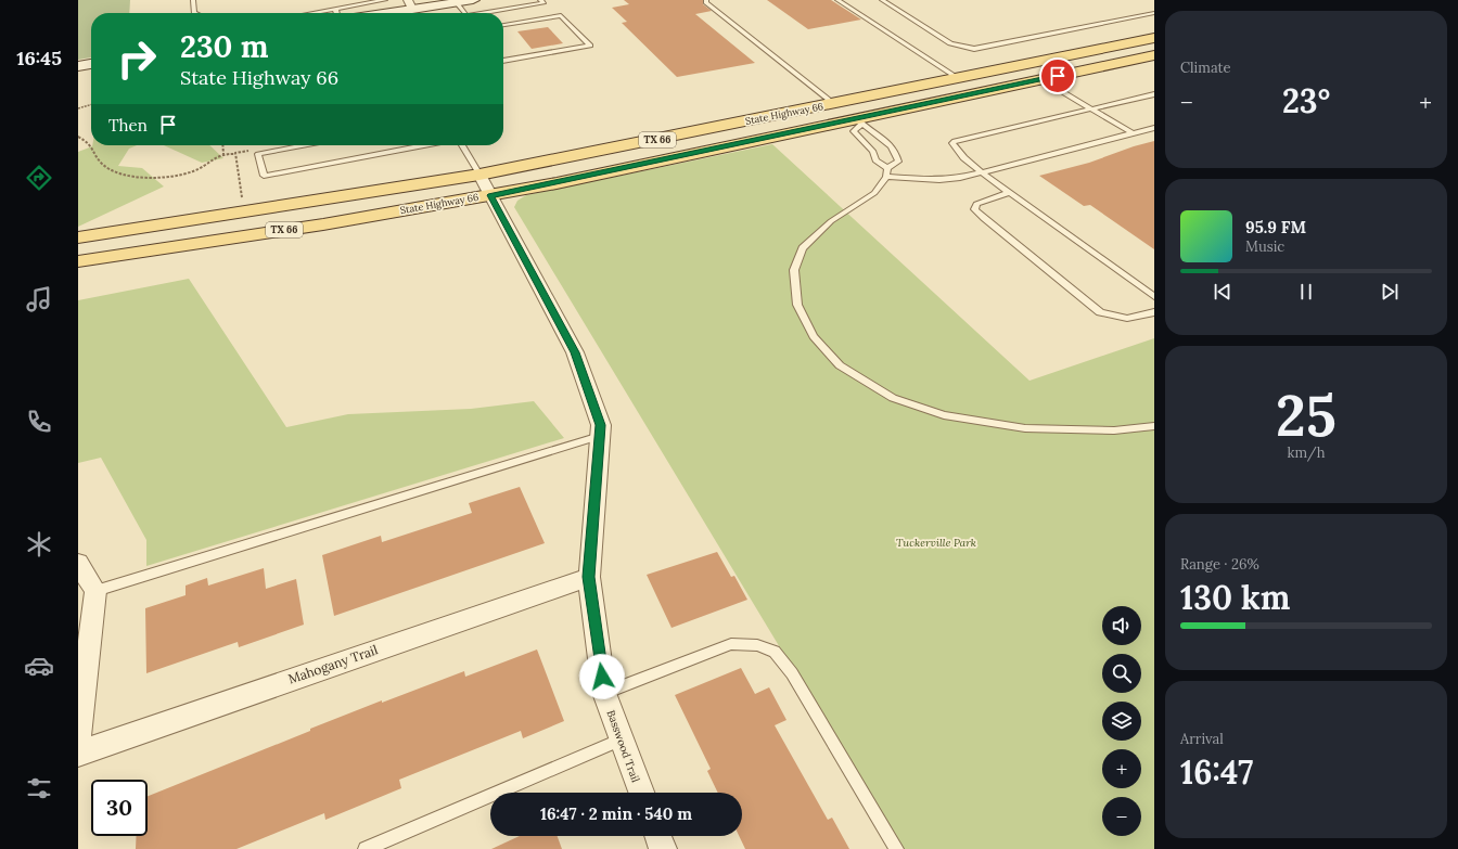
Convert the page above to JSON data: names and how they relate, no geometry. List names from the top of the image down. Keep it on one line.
{"streets":{"main road":["State Highway 66","TX 66"],"street":["Mahogany Trail","Basswood Trail"]},"crossings":[["State Highway 66","Basswood Trail"],["Mahogany Trail","Basswood Trail"]],"parks":["Tuckerville Park"],"page":{"tabs":"16:45","tile":["Climate",["25","km/h"],["Range · 26%","130 km"],["Arrival","16:47"]],"turn":["230 m","State Highway 66"],"heat":["−","23°","+"],"then":"Then","song":["95.9 FM","Music"],"map_buttons":["+","−"],"limit":"30","trip":"16:47 · 2 min · 540 m"}}
